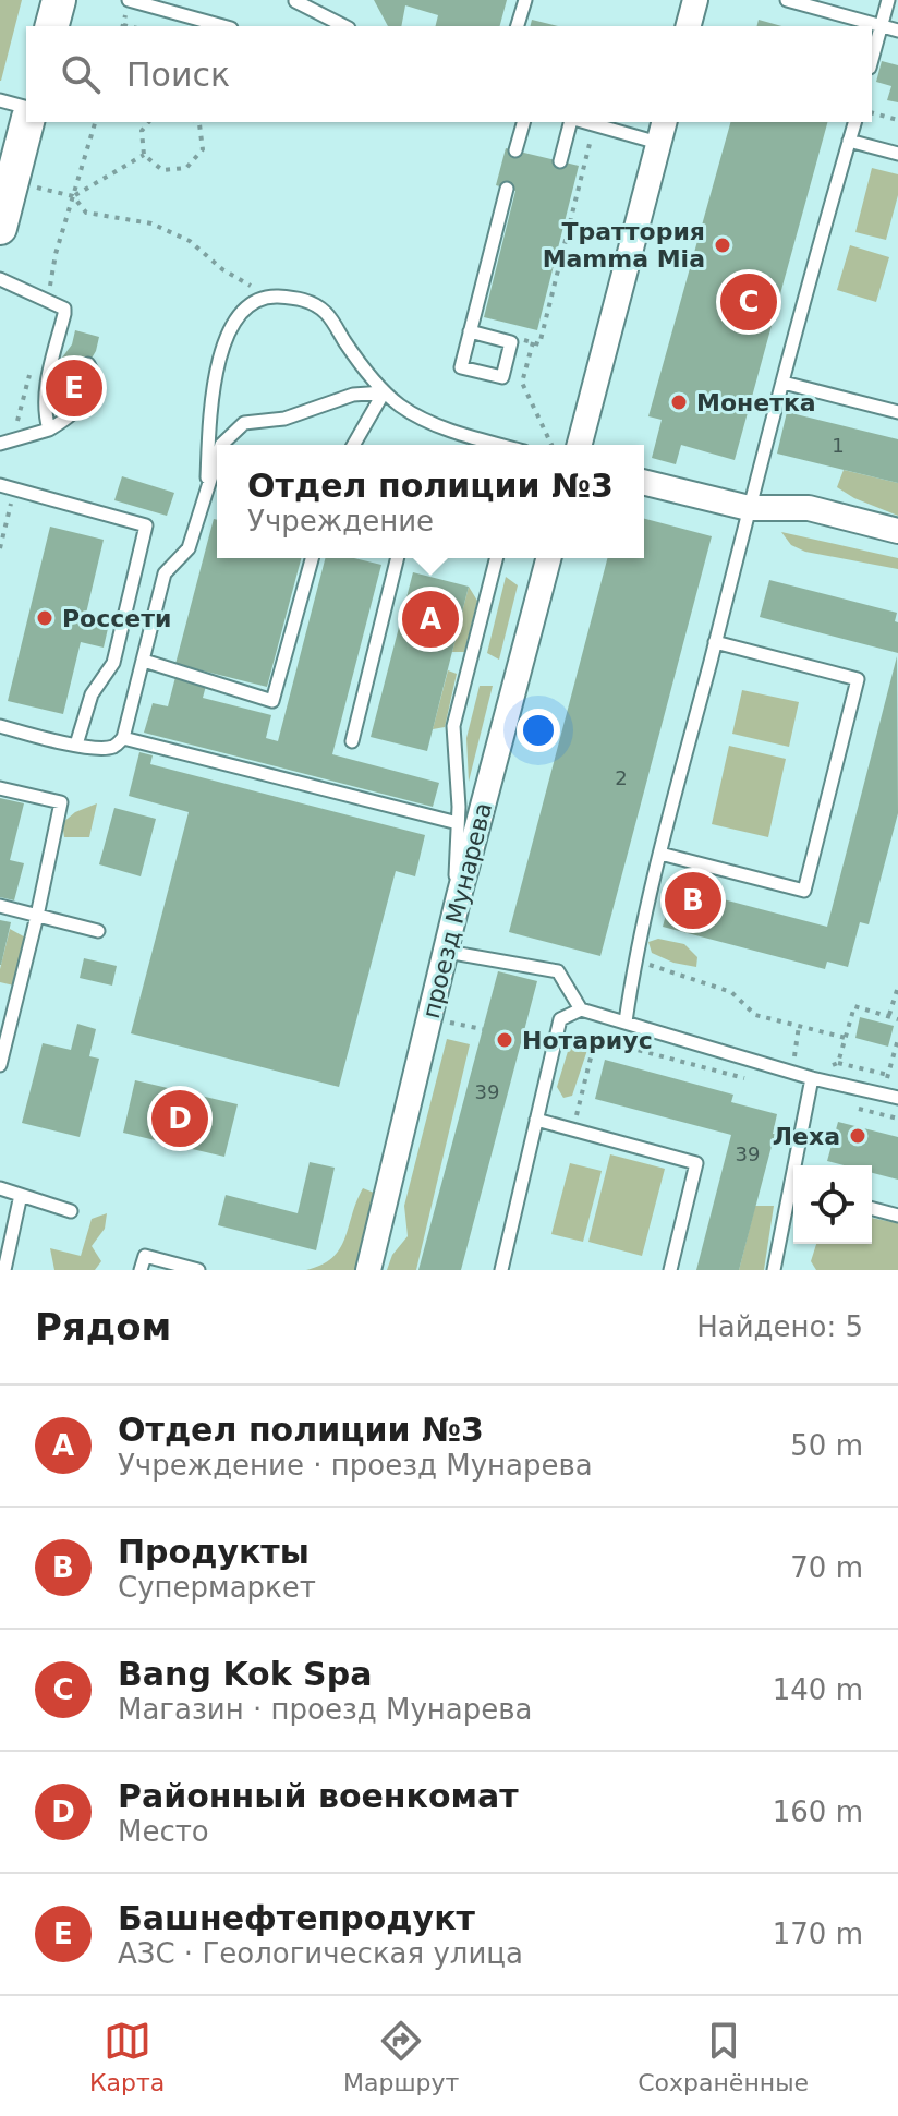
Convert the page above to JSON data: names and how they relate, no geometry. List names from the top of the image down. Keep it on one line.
{"streets":{"street":["проезд Мунарева"]},"places":["Траттория Mamma Mia","Монетка","Россети","Нотариус","Леха"],"house_numbers":["1","2","39","39"],"page":{"search":"Поиск","pins":["C","E","A","B","D"],"popup":["Отдел полиции №3","Учреждение"],"heading":["Рядом","Найдено: 5"],"list":[{"mark":"A","name":"Отдел полиции №3","note":"Учреждение · проезд Мунарева","value":"50 m"},{"mark":"B","name":"Продукты","note":"Супермаркет","value":"70 m"},{"mark":"C","name":"Bang Kok Spa","note":"Магазин · проезд Мунарева","value":"140 m"},{"mark":"D","name":"Районный военкомат","note":"Место","value":"160 m"},{"mark":"E","name":"Башнефтепродукт","note":"АЗС · Геологическая улица","value":"170 m"}],"nav":["Карта","Маршрут","Сохранённые"]}}
